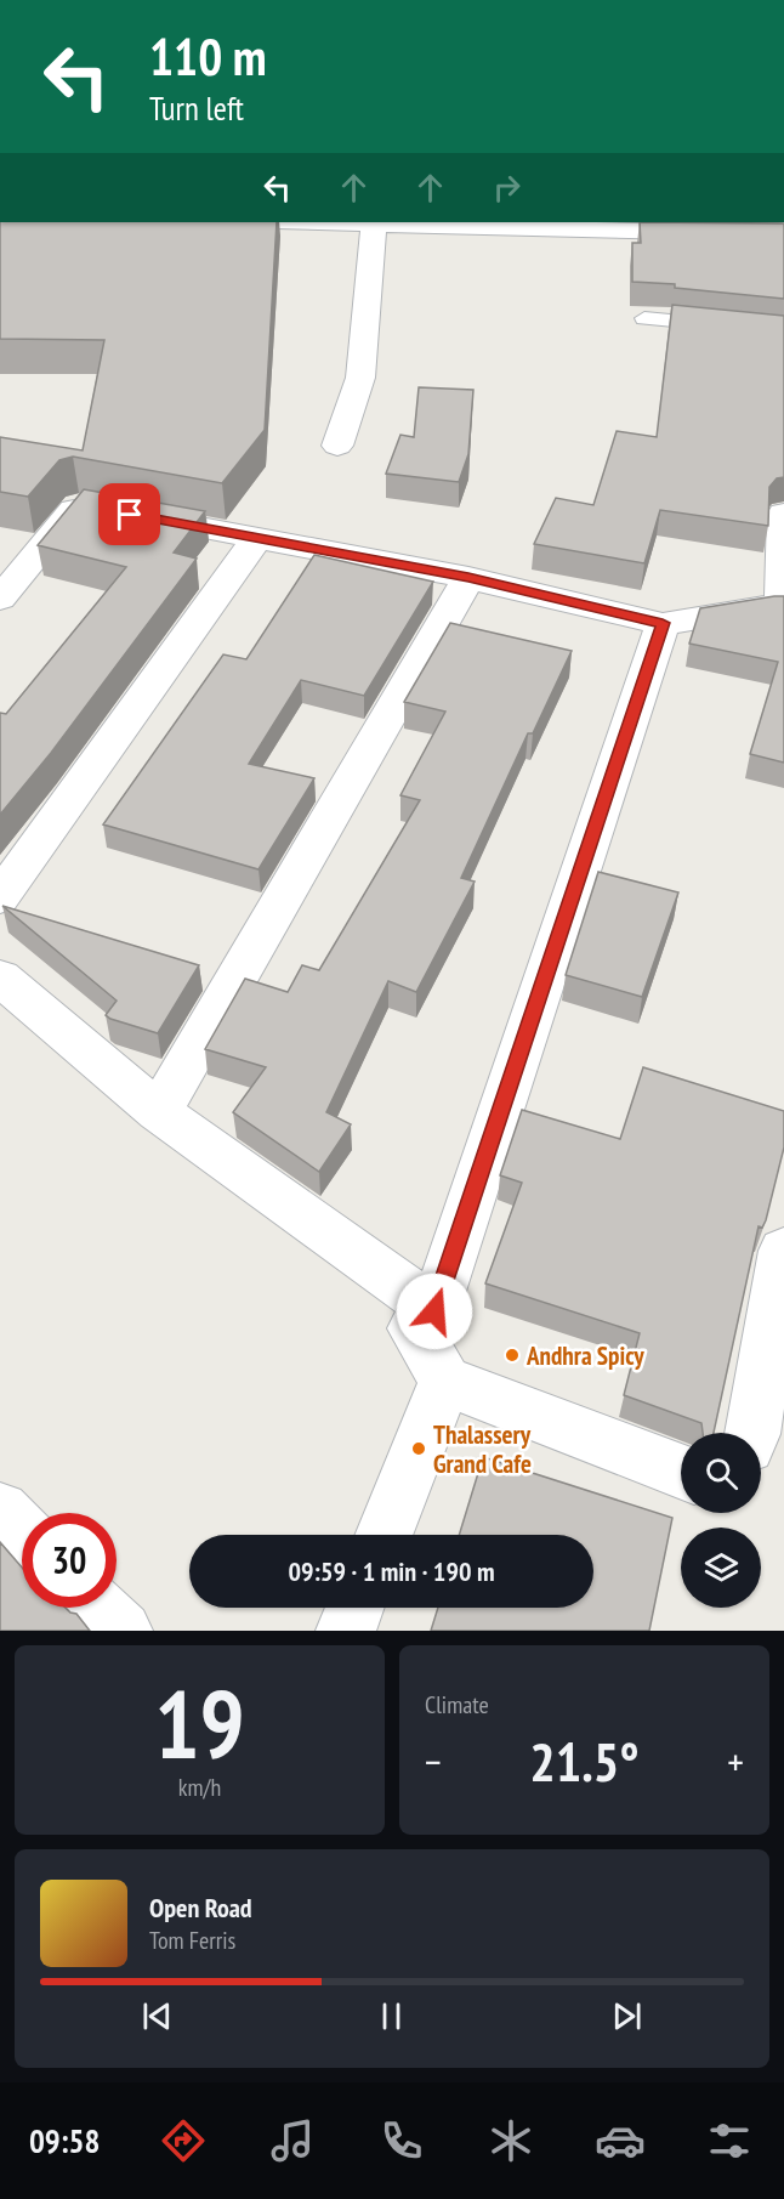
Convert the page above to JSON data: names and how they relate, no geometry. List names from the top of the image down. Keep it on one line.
{"places":["Andhra Spicy","Thalassery Grand Cafe"],"page":{"turn":["110 m","Turn left"],"limit":"30","trip":"09:59 · 1 min · 190 m","tile":[["19","km/h"],"Climate"],"heat":["−","21.5°","+"],"song":["Open Road","Tom Ferris"],"tabs":"09:58"}}
